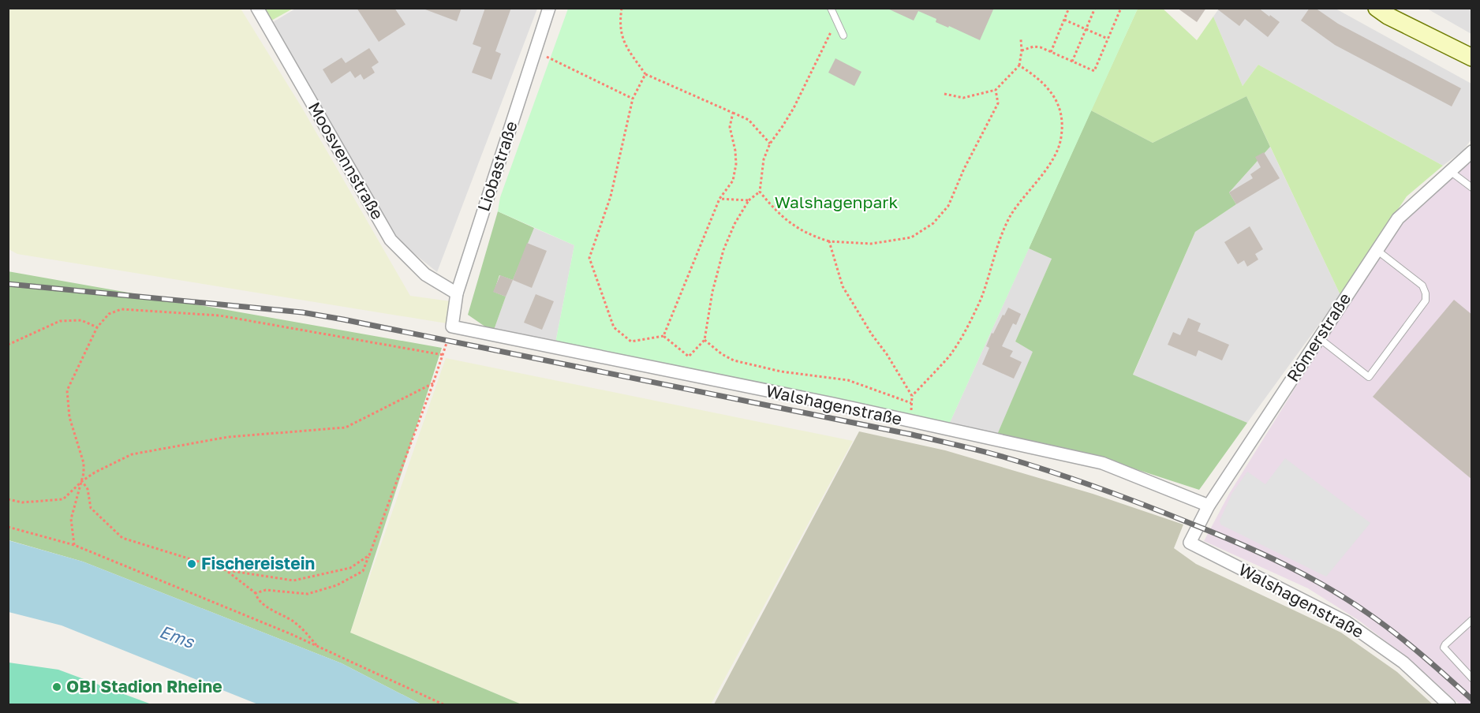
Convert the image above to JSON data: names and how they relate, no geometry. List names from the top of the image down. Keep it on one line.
{"streets":{"street":["Moosvennstraße","Liobastraße","Römerstraße","Walshagenstraße"]},"crossings":[["Moosvennstraße","Liobastraße"],["Liobastraße","Walshagenstraße"],["Römerstraße","Walshagenstraße"]],"water":["Ems"],"parks":["Walshagenpark"],"places":["Fischereistein","OBI Stadion Rheine"]}
